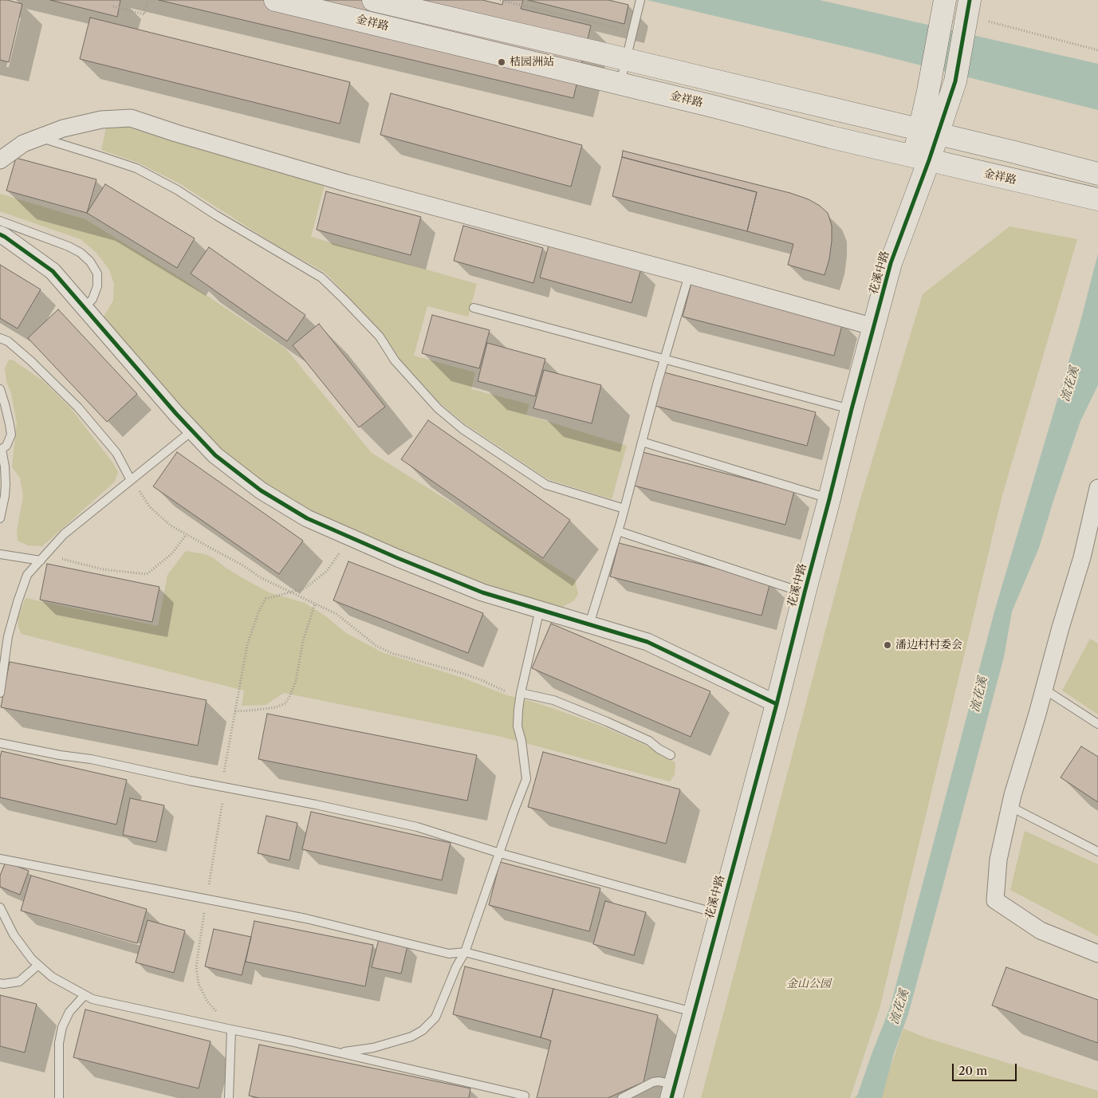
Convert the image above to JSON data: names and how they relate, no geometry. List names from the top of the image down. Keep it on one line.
{"streets":{"main road":["金祥路","花溪中路"]},"crossings":[["金祥路","花溪中路"]],"water":["流花溪"],"parks":["金山公园"],"places":["桔园洲站","潘边村村委会"],"scale_bar":"20 m"}
